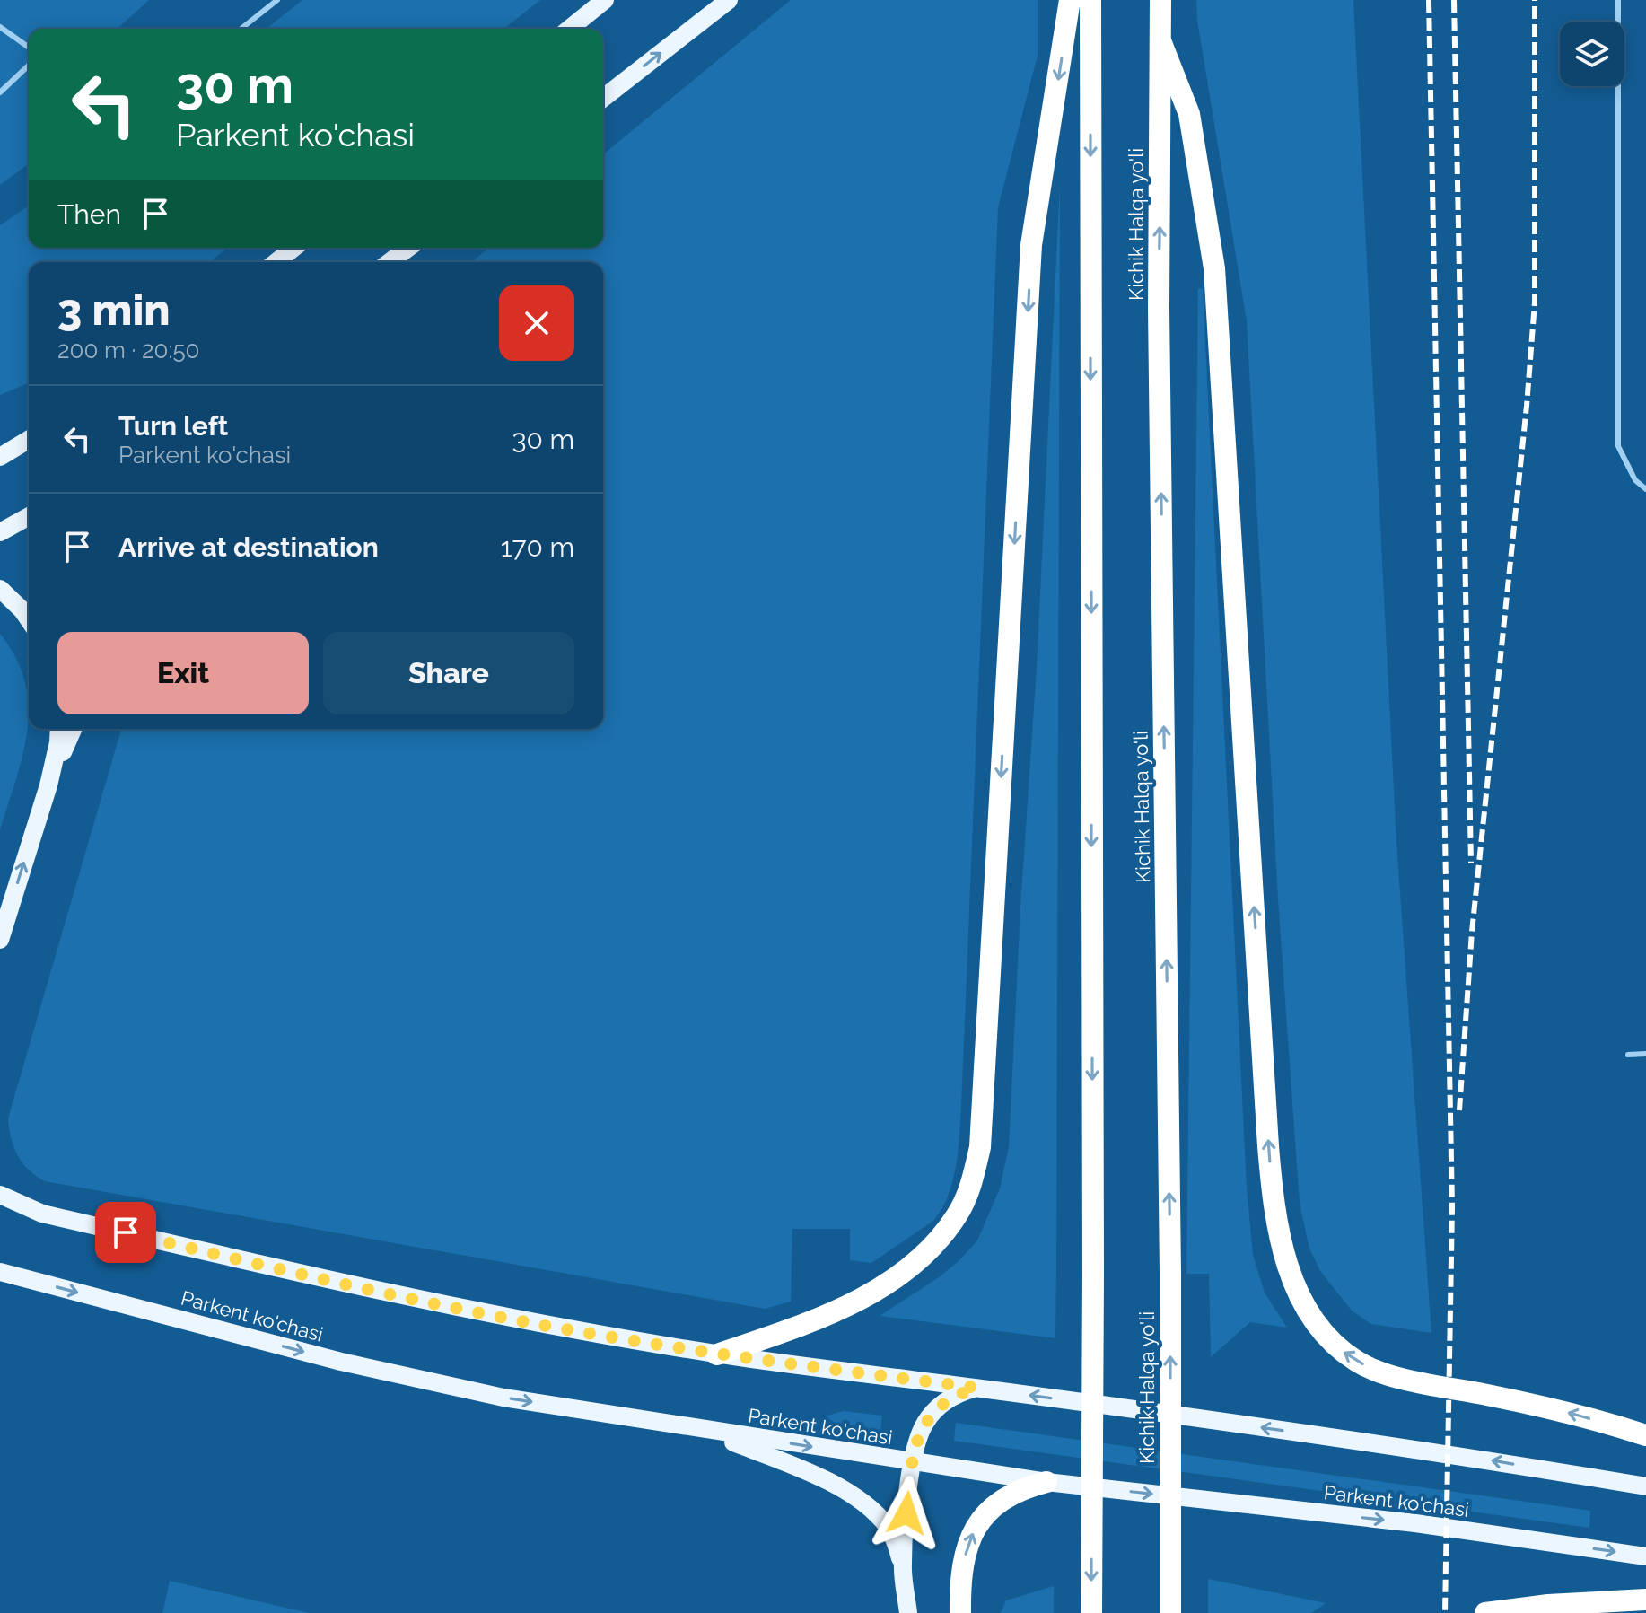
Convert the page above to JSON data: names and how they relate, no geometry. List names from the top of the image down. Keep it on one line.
{"streets":{"highway":["Kichik Halqa yo'li"],"main road":["Parkent ko'chasi"]},"page":{"turn":["30 m","Parkent ko'chasi"],"then":"Then","heading":["3 min","200 m · 20:50"],"list":[{"name":"Turn left","note":"Parkent ko'chasi","value":"30 m"},{"name":"Arrive at destination","value":"170 m"}],"buttons":["Exit","Share"]}}
